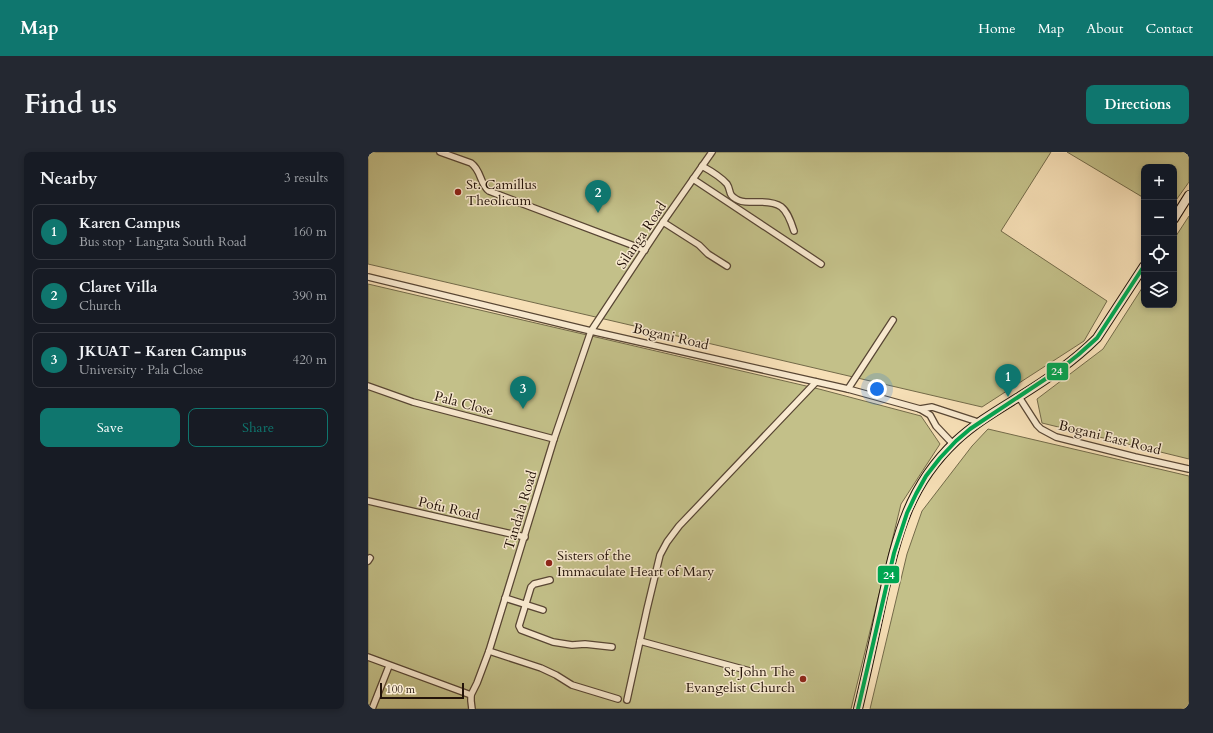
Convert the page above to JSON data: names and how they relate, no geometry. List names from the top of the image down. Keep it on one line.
{"streets":{"street":["Silanga Road","Bogani Road","Pala Close","Bogani East Road","Pofu Road","Tandala Road"]},"crossings":[["Silanga Road","Bogani Road"],["Silanga Road","Tandala Road"],["Bogani Road","Tandala Road"],["Pala Close","Tandala Road"],["Pofu Road","Tandala Road"]],"places":["St. Camillus Theolicum","Sisters of the Immaculate Heart of Mary","St John The Evangelist Church"],"lines":["transit line 24"],"scale_bar":"100 m","page":{"header":"Map","nav":["Home","Map","About","Contact"],"title":"Find us","buttons":["Directions",["Save","Share"]],"heading":["Nearby","3 results"],"map_buttons":["+","−"],"pins":["2","1","3"],"list":[{"mark":"1","name":"Karen Campus","note":"Bus stop · Langata South Road","value":"160 m"},{"mark":"2","name":"Claret Villa","note":"Church","value":"390 m"},{"mark":"3","name":"JKUAT - Karen Campus","note":"University · Pala Close","value":"420 m"}],"scale":"100 m"}}
